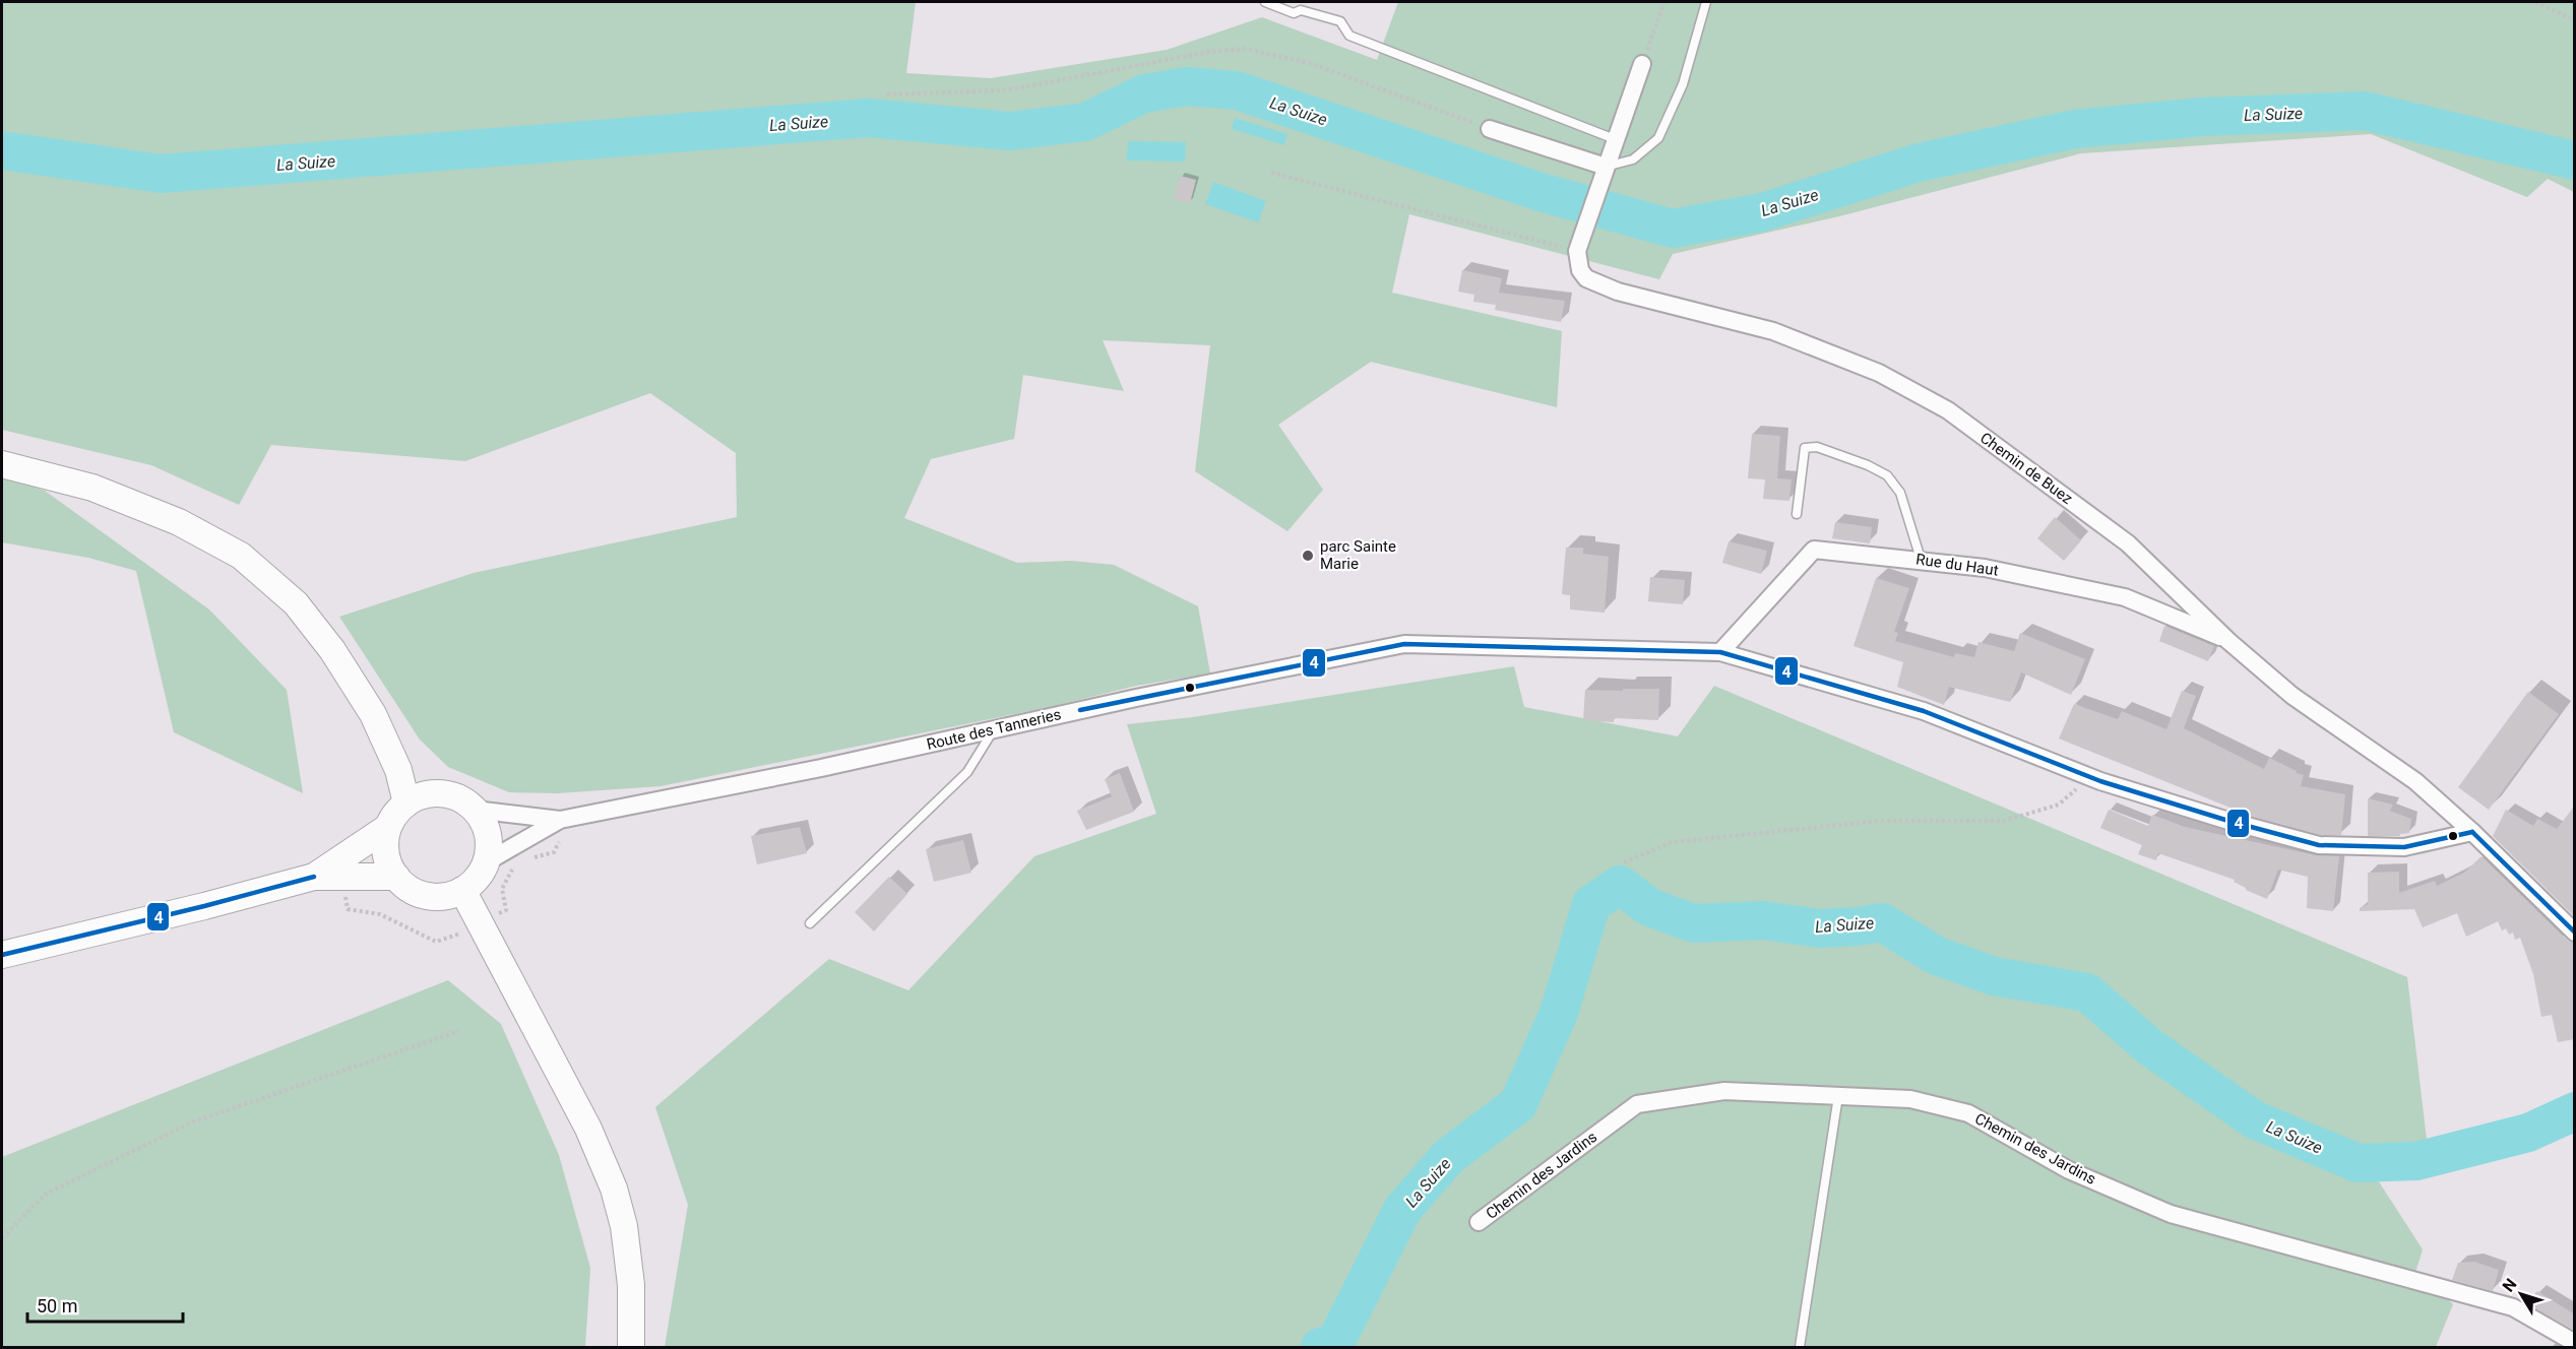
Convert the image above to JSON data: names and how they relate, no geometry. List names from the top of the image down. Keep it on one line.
{"streets":{"street":["Chemin de Buez","Rue du Haut","Route des Tanneries","Chemin des Jardins"]},"crossings":[["Chemin de Buez","Rue du Haut"],["Chemin de Buez","Route des Tanneries"],["Rue du Haut","Route des Tanneries"]],"water":["La Suize"],"places":["parc Sainte Marie"],"lines":["transit line 4"],"scale_bar":"50 m","north":"top left"}
